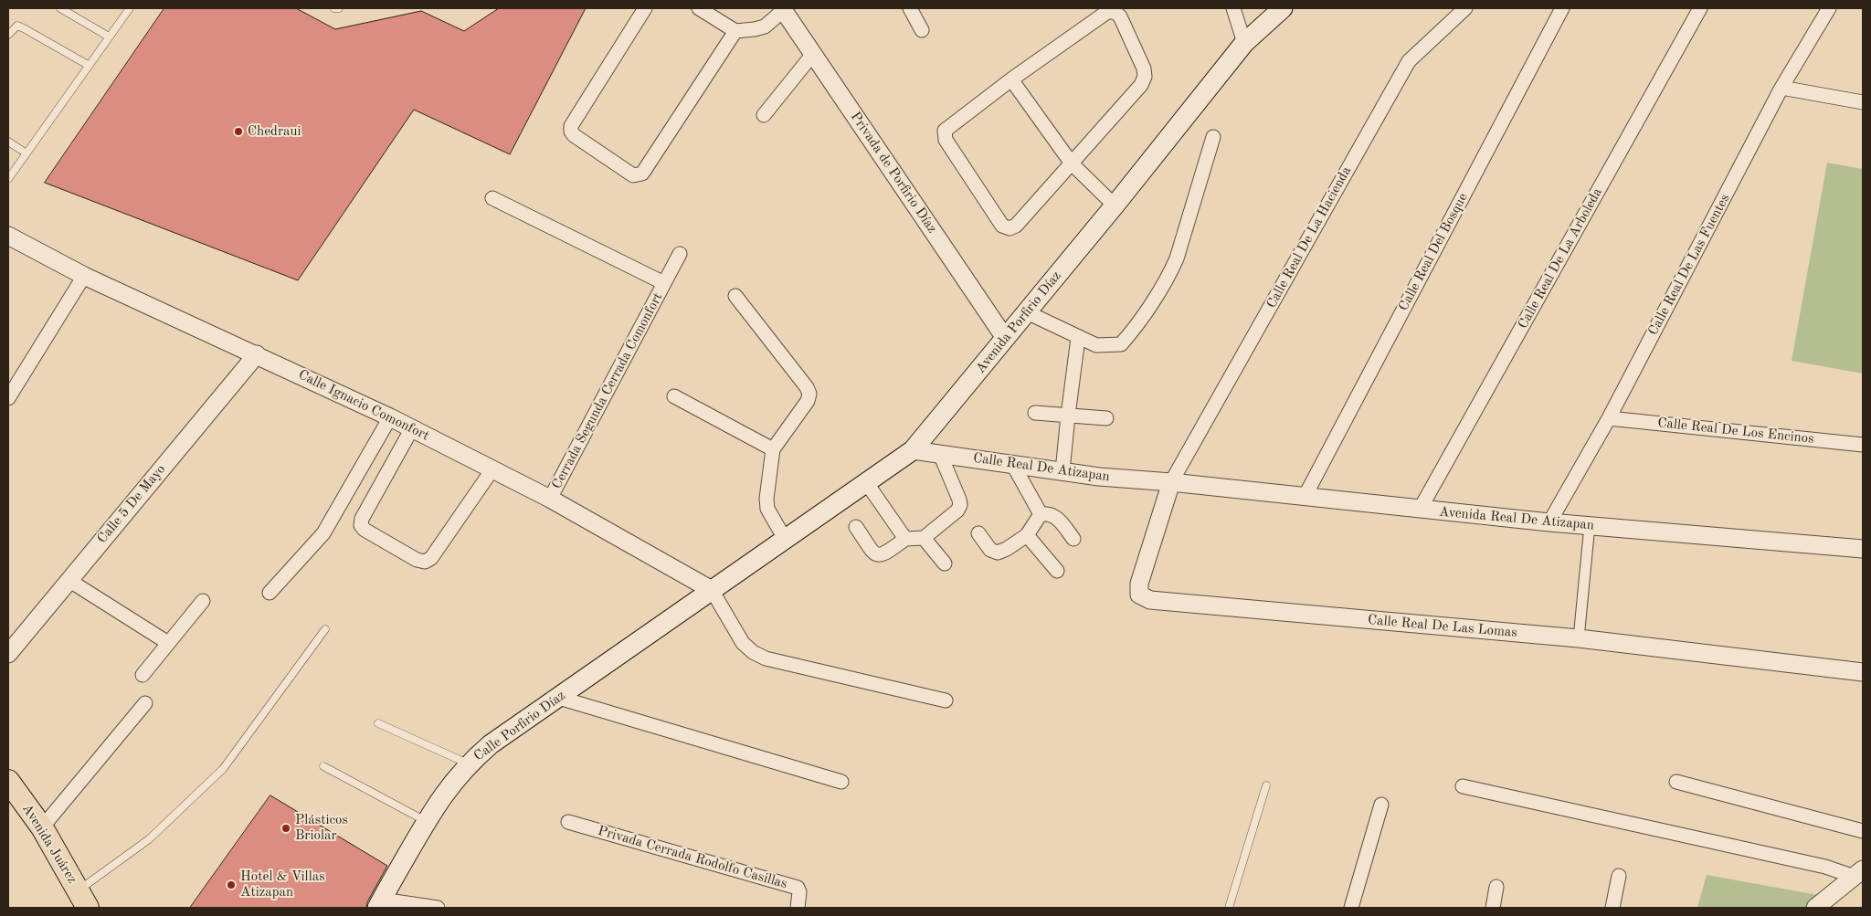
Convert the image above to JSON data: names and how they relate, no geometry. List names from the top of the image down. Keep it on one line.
{"streets":{"main road":["Avenida Porfirio Díaz","Calle Porfirio Díaz","Avenida Juárez"],"street":["Privada de Porfirio Díaz","Calle Real De La Hacienda","Calle Real Del Bosque","Calle Real De La Arboleda","Calle Real De Las Fuentes","Cerrada Segunda Cerrada Comonfort","Calle Ignacio Comonfort","Calle Real De Los Encinos","Calle Real De Atizapan","Calle 5 De Mayo","Avenida Real De Atizapan","Calle Real De Las Lomas","Privada Cerrada Rodolfo Casillas"]},"crossings":[["Privada de Porfirio Díaz","Avenida Porfirio Díaz"],["Calle Real De La Hacienda","Calle Real De Atizapan"],["Calle Real De La Hacienda","Avenida Real De Atizapan"],["Calle Real De La Hacienda","Calle Real De Las Lomas"],["Calle Real Del Bosque","Avenida Real De Atizapan"],["Calle Real De La Arboleda","Avenida Real De Atizapan"],["Calle Real De Las Fuentes","Calle Real De Los Encinos"],["Calle Real De Las Fuentes","Avenida Real De Atizapan"],["Avenida Porfirio Díaz","Calle Ignacio Comonfort"],["Avenida Porfirio Díaz","Calle Real De Atizapan"],["Avenida Porfirio Díaz","Calle Porfirio Díaz"],["Cerrada Segunda Cerrada Comonfort","Calle Ignacio Comonfort"],["Calle Ignacio Comonfort","Calle 5 De Mayo"],["Calle Ignacio Comonfort","Calle Porfirio Díaz"],["Calle Real De Atizapan","Avenida Real De Atizapan"],["Calle Real De Atizapan","Calle Real De Las Lomas"],["Avenida Real De Atizapan","Calle Real De Las Lomas"]],"places":["Chedraui","Plásticos Briolar","Hotel & Villas Atizapan"]}
